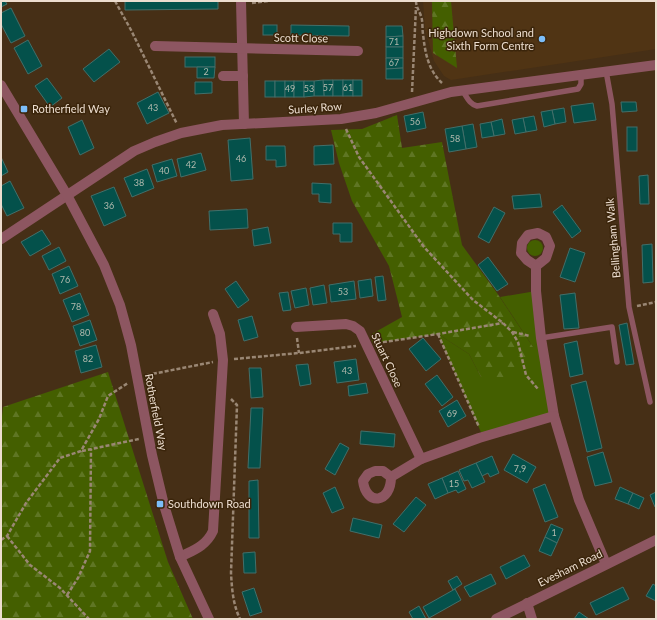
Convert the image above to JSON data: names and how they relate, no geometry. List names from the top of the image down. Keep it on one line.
{"streets":{"street":["Scott Close","Surley Row","Stuart Close","Rotherfield Way","Evesham Road"],"lane":["Bellingham Walk"]},"crossings":[["Surley Row","Bellingham Walk"],["Surley Row","Rotherfield Way"]],"places":{"other":["Highdown School and Sixth Form Centre"],"transit":["Rotherfield Way","Southdown Road"]},"house_numbers":["71","67","2","57","61","49","53","43","56","58","46","42","40","38","36","76","53","78","80","82","43","69","7,9","15","1"]}
